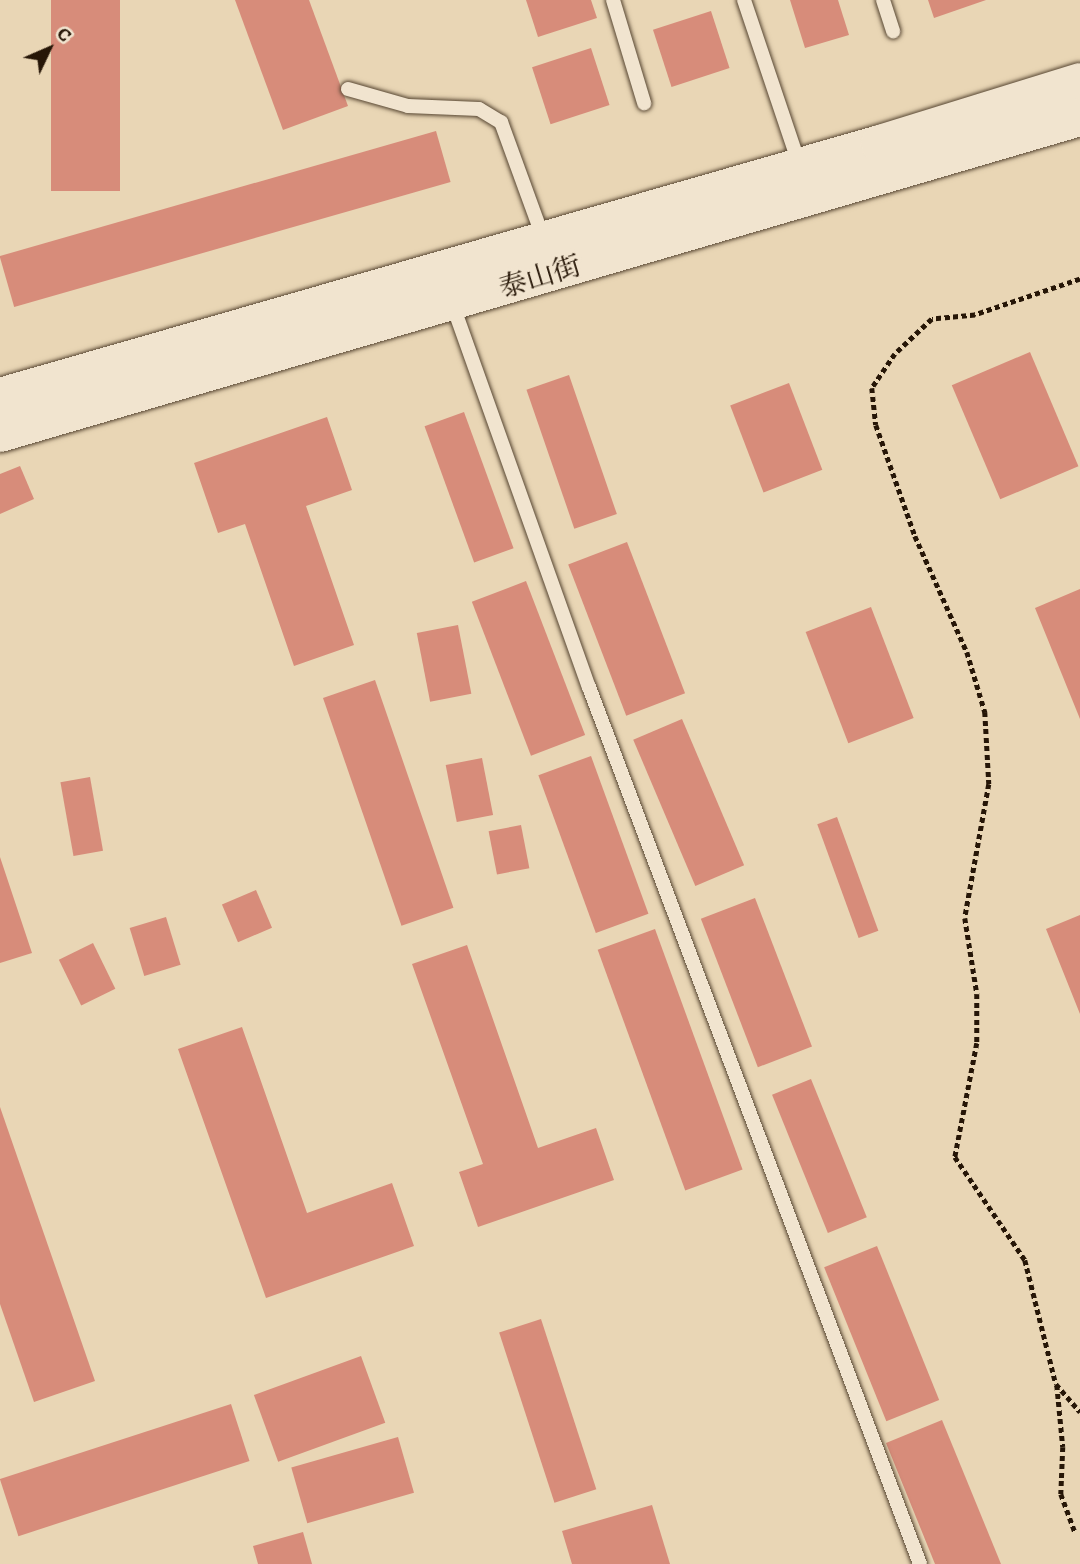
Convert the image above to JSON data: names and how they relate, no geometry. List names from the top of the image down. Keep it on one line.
{"streets":{"main road":["泰山街"]},"north":"top right"}
